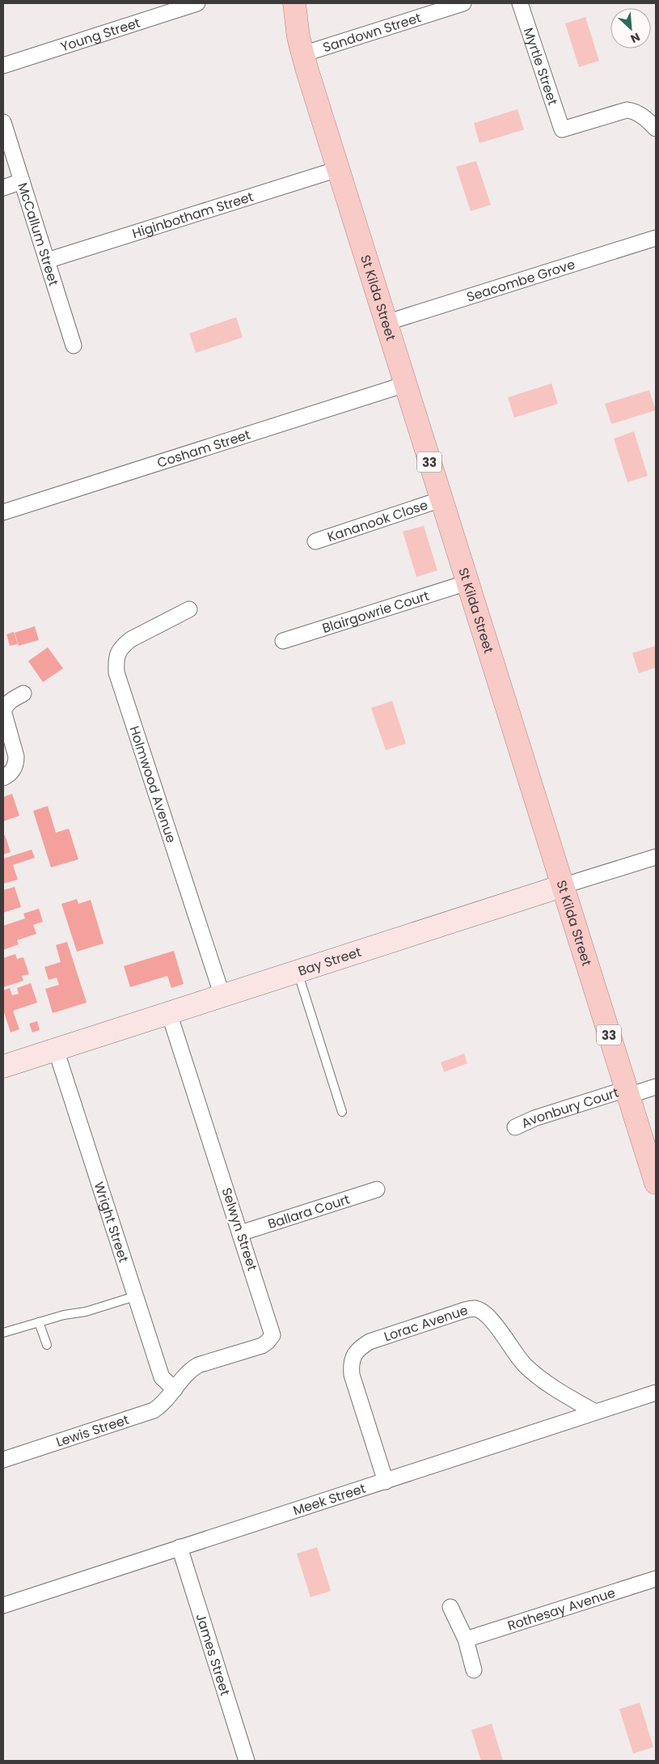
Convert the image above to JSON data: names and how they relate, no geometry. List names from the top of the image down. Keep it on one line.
{"streets":{"main road":["St Kilda Street","33"],"street":["Sandown Street","Young Street","Myrtle Street","Higinbotham Street","McCallum Street","Seacombe Grove","Cosham Street","Kananook Close","Blairgowrie Court","Holmwood Avenue","Bay Street","Avonbury Court","Ballara Court","Wright Street","Selwyn Street","Lorac Avenue","Lewis Street","Meek Street","Rothesay Avenue","James Street"]},"crossings":[["Sandown Street","St Kilda Street"],["Sandown Street","33"],["Higinbotham Street","McCallum Street"],["Higinbotham Street","St Kilda Street"],["Seacombe Grove","St Kilda Street"],["St Kilda Street","Cosham Street"],["St Kilda Street","33"],["St Kilda Street","Kananook Close"],["St Kilda Street","Blairgowrie Court"],["St Kilda Street","Bay Street"],["St Kilda Street","Avonbury Court"],["Holmwood Avenue","Bay Street"],["Bay Street","Wright Street"],["Bay Street","Selwyn Street"],["Ballara Court","Selwyn Street"],["Wright Street","Selwyn Street"],["Wright Street","Lewis Street"],["Selwyn Street","Lewis Street"],["Lorac Avenue","Meek Street"],["Meek Street","James Street"]],"north":"bottom right"}
